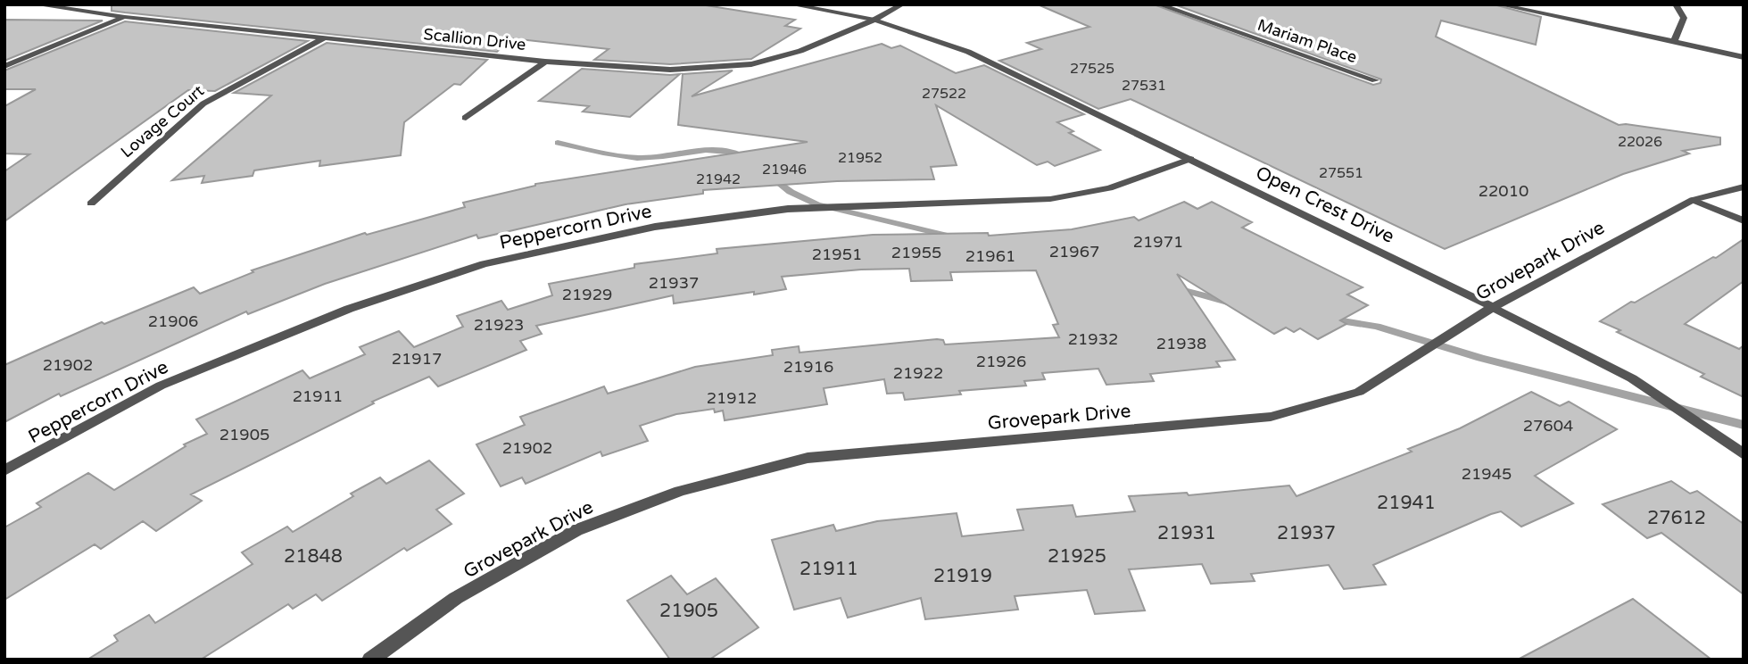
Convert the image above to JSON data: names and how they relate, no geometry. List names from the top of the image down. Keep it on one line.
{"streets":{"street":["Scallion Drive","Mariam Place","Lovage Court","Open Crest Drive","Peppercorn Drive","Grovepark Drive"]},"crossings":[["Scallion Drive","Lovage Court"],["Scallion Drive","Open Crest Drive"],["Open Crest Drive","Peppercorn Drive"],["Open Crest Drive","Grovepark Drive"]],"house_numbers":["27525","27531","27522","22026","21952","21946","27551","21942","22010","21971","21967","21955","21951","21961","21937","21929","21906","21923","21932","21938","21917","21926","21902","21916","21922","21911","21912","27604","21905","21902","21945","21941","27612","21931","21937","21848","21925","21911","21919","21905"]}
